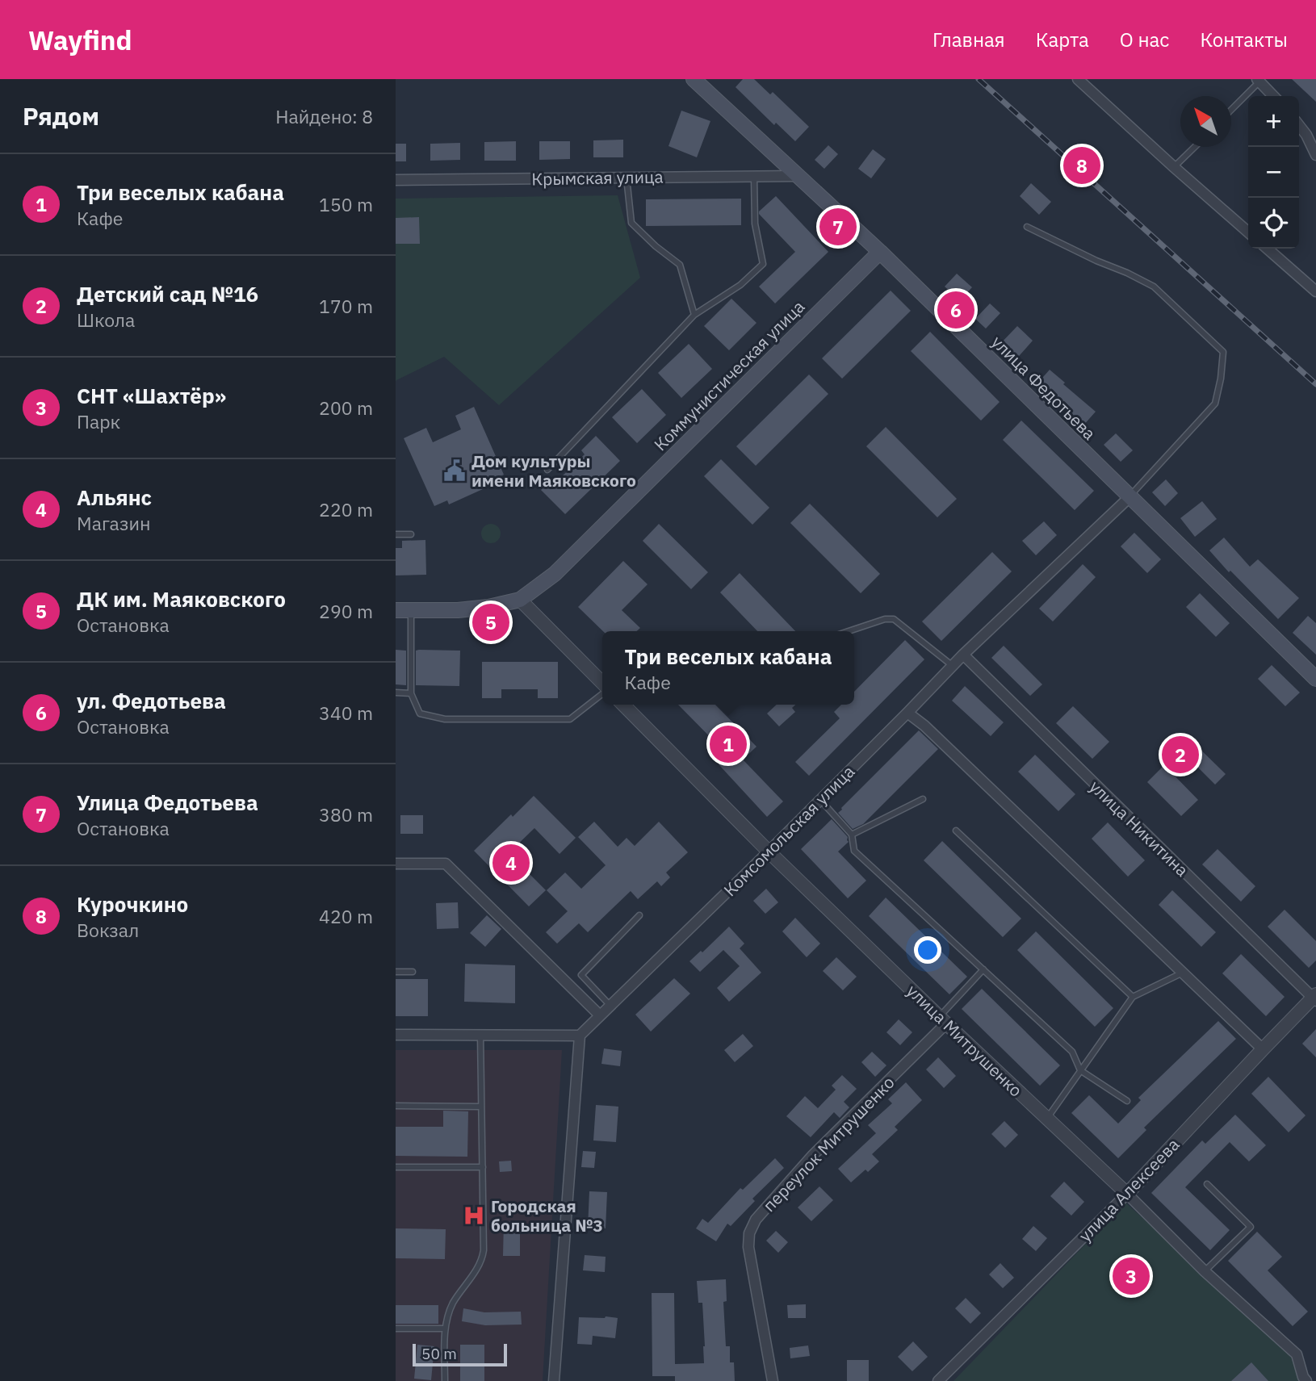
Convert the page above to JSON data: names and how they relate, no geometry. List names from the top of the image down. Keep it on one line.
{"streets":{"main road":["Коммунистическая улица","улица Федотьева"],"street":["Крымская улица","улица Никитина","Комсомольская улица","улица Митрушенко","переулок Митрушенко","улица Алексеева"]},"crossings":[["Крымская улица","улица Федотьева"],["Коммунистическая улица","улица Федотьева"],["улица Федотьева","Комсомольская улица"],["улица Никитина","Комсомольская улица"],["улица Никитина","улица Алексеева"],["Комсомольская улица","улица Митрушенко"],["улица Митрушенко","переулок Митрушенко"],["улица Митрушенко","улица Алексеева"]],"places":{"public building":["Дом культуры имени Маяковского"],"hospital":["Городская больница №3"]},"scale_bar":"50 m","north":"top left","page":{"header":"Wayfind","nav":["Главная","Карта","О нас","Контакты"],"heading":["Рядом","Найдено: 8"],"map_buttons":["+","−"],"pins":["8","7","6","5","1","2","4","3"],"list":[{"mark":"1","name":"Три веселых кабана","note":"Кафе","value":"150 m"},{"mark":"2","name":"Детский сад №16","note":"Школа","value":"170 m"},{"mark":"3","name":"СНТ «Шахтёр»","note":"Парк","value":"200 m"},{"mark":"4","name":"Альянс","note":"Магазин","value":"220 m"},{"mark":"5","name":"ДК им. Маяковского","note":"Остановка","value":"290 m"},{"mark":"6","name":"ул. Федотьева","note":"Остановка","value":"340 m"},{"mark":"7","name":"Улица Федотьева","note":"Остановка","value":"380 m"},{"mark":"8","name":"Курочкино","note":"Вокзал","value":"420 m"}],"popup":["Три веселых кабана","Кафе"],"scale":"50 m"}}
